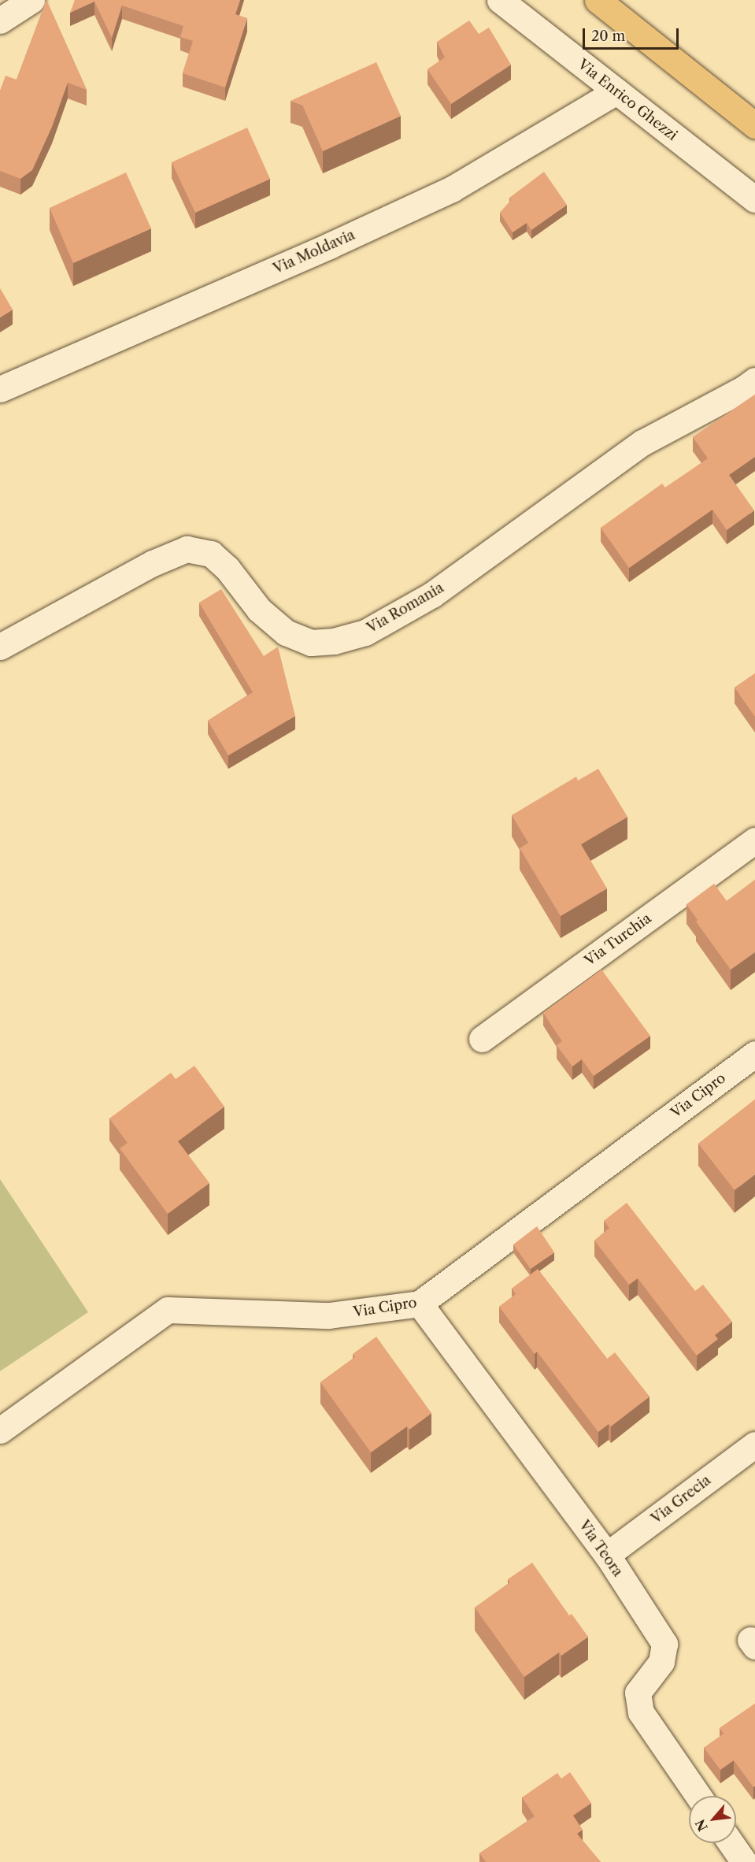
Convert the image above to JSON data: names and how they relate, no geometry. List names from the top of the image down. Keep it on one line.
{"streets":{"street":["Via Enrico Ghezzi","Via Moldavia","Via Romania","Via Turchia","Via Cipro","Via Grecia","Via Teora"]},"crossings":[["Via Enrico Ghezzi","Via Moldavia"],["Via Cipro","Via Teora"],["Via Grecia","Via Teora"]],"scale_bar":"20 m","north":"bottom left"}
